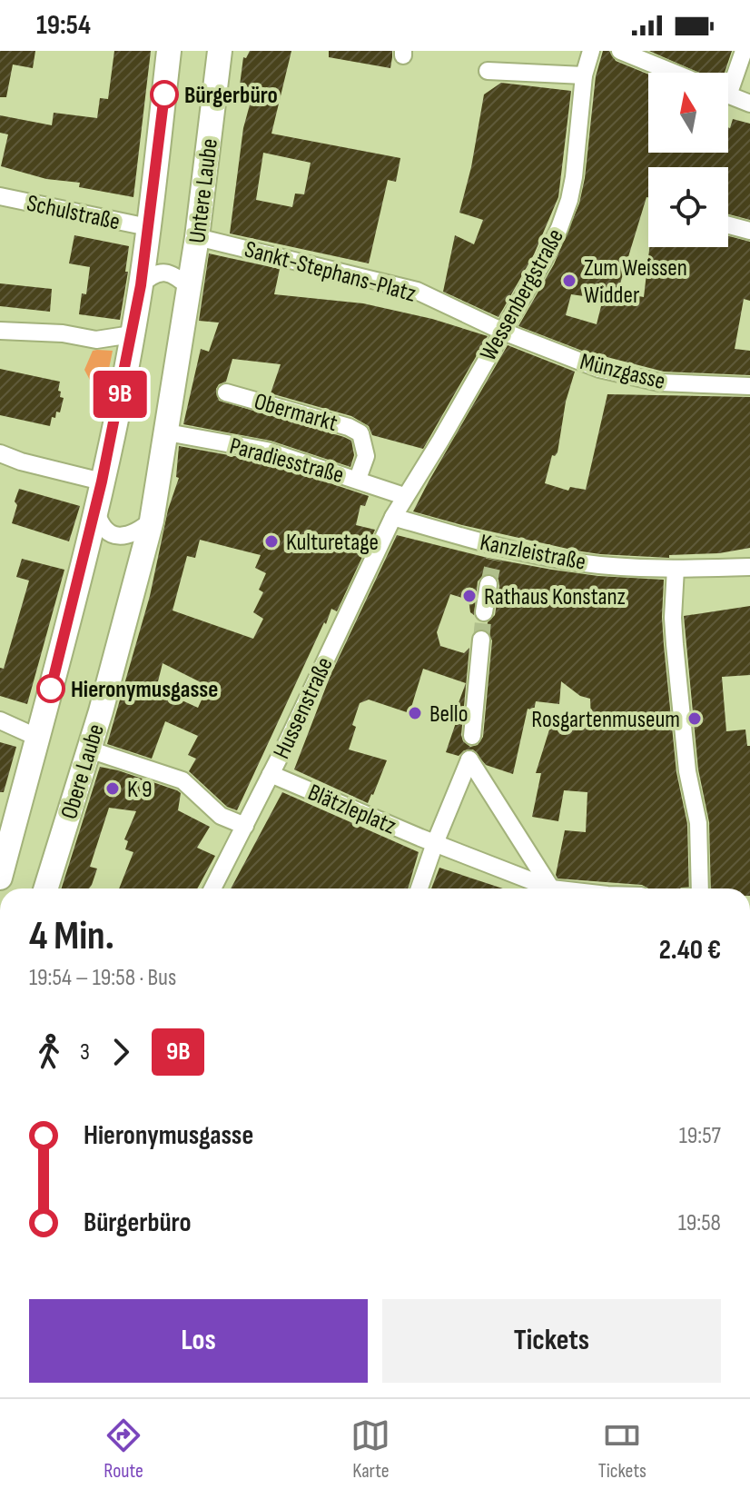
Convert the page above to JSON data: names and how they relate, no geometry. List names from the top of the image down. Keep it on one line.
{"streets":{"main road":["Untere Laube","Obere Laube"],"street":["Schulstraße","Sankt-Stephans-Platz","Wessenbergstraße","Münzgasse","Obermarkt","Paradiesstraße","Kanzleistraße","Hussenstraße","Blätzleplatz"]},"crossings":[["Untere Laube","Schulstraße"],["Untere Laube","Sankt-Stephans-Platz"],["Untere Laube","Paradiesstraße"],["Untere Laube","Obere Laube"],["Sankt-Stephans-Platz","Wessenbergstraße"],["Sankt-Stephans-Platz","Münzgasse"],["Wessenbergstraße","Münzgasse"],["Wessenbergstraße","Paradiesstraße"],["Wessenbergstraße","Kanzleistraße"],["Wessenbergstraße","Hussenstraße"],["Obermarkt","Paradiesstraße"],["Paradiesstraße","Obere Laube"],["Kanzleistraße","Hussenstraße"],["Hussenstraße","Blätzleplatz"]],"places":["Bürgerbüro","Zum Weissen Widder","Kulturetage","Rathaus Konstanz","Hieronymusgasse","Bello","Rosgartenmuseum","K 9"],"lines":["bus line 9B"],"north":"top","page":{"status":"19:54","on_map":"9B","heading":["4 Min.","19:54 – 19:58 · Bus","2.40 €"],"legs":["3","9B"],"list":[{"name":"Hieronymusgasse","value":"19:57"},{"name":"Bürgerbüro","value":"19:58"}],"buttons":["Los","Tickets"],"tabs":["Route","Karte","Tickets"]}}
